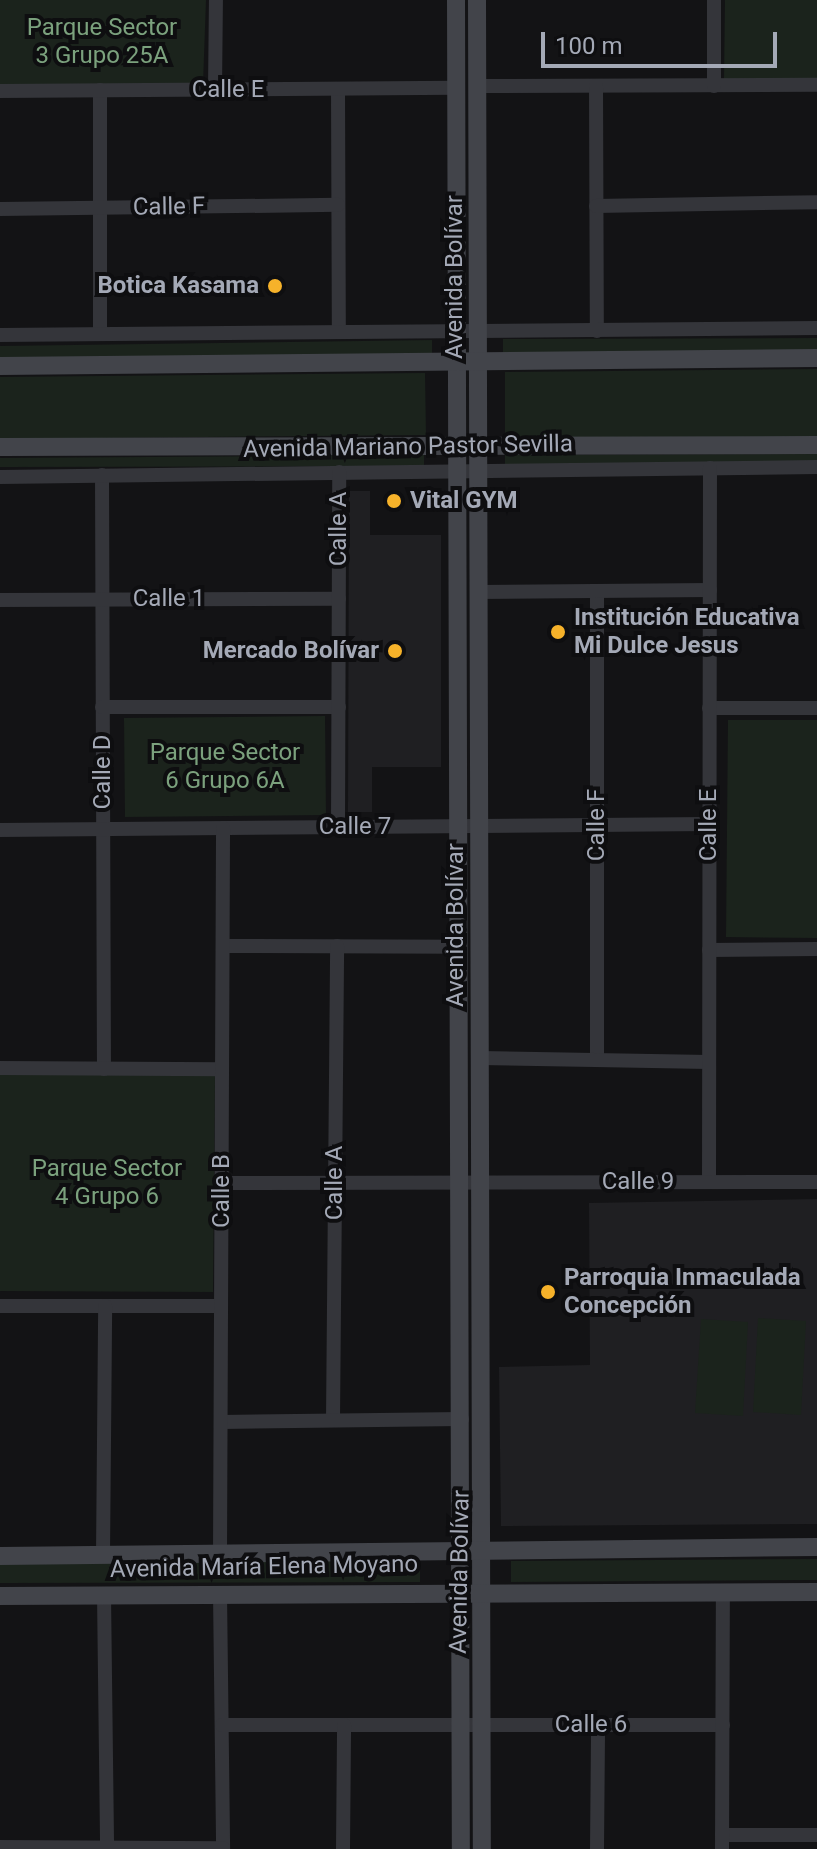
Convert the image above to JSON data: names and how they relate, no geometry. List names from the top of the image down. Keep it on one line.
{"streets":{"street":["Calle E","Calle F","Avenida Bolívar","Avenida Mariano Pastor Sevilla","Calle A","Calle 1","Calle D","Calle 7","Calle 9","Calle B","Avenida María Elena Moyano","Calle 6"]},"crossings":[["Calle E","Avenida Bolívar"],["Calle E","Avenida Mariano Pastor Sevilla"],["Calle E","Calle 7"],["Calle E","Calle 9"],["Calle F","Calle 7"],["Avenida Bolívar","Avenida Mariano Pastor Sevilla"],["Avenida Bolívar","Calle 7"],["Avenida Bolívar","Calle 9"],["Avenida Bolívar","Avenida María Elena Moyano"],["Avenida Bolívar","Calle 6"],["Avenida Mariano Pastor Sevilla","Calle A"],["Avenida Mariano Pastor Sevilla","Calle D"],["Calle A","Calle 1"],["Calle A","Calle 7"],["Calle A","Calle 9"],["Calle 1","Calle D"],["Calle D","Calle 7"],["Calle 7","Calle B"],["Calle 9","Calle B"],["Calle B","Avenida María Elena Moyano"]],"parks":["Parque Sector 3 Grupo 25A","Parque Sector 6 Grupo 6A","Parque Sector 4 Grupo 6"],"places":["Botica Kasama","Vital GYM","Institución Educativa Mi Dulce Jesus","Mercado Bolívar","Parroquia Inmaculada Concepción"],"scale_bar":"100 m"}
